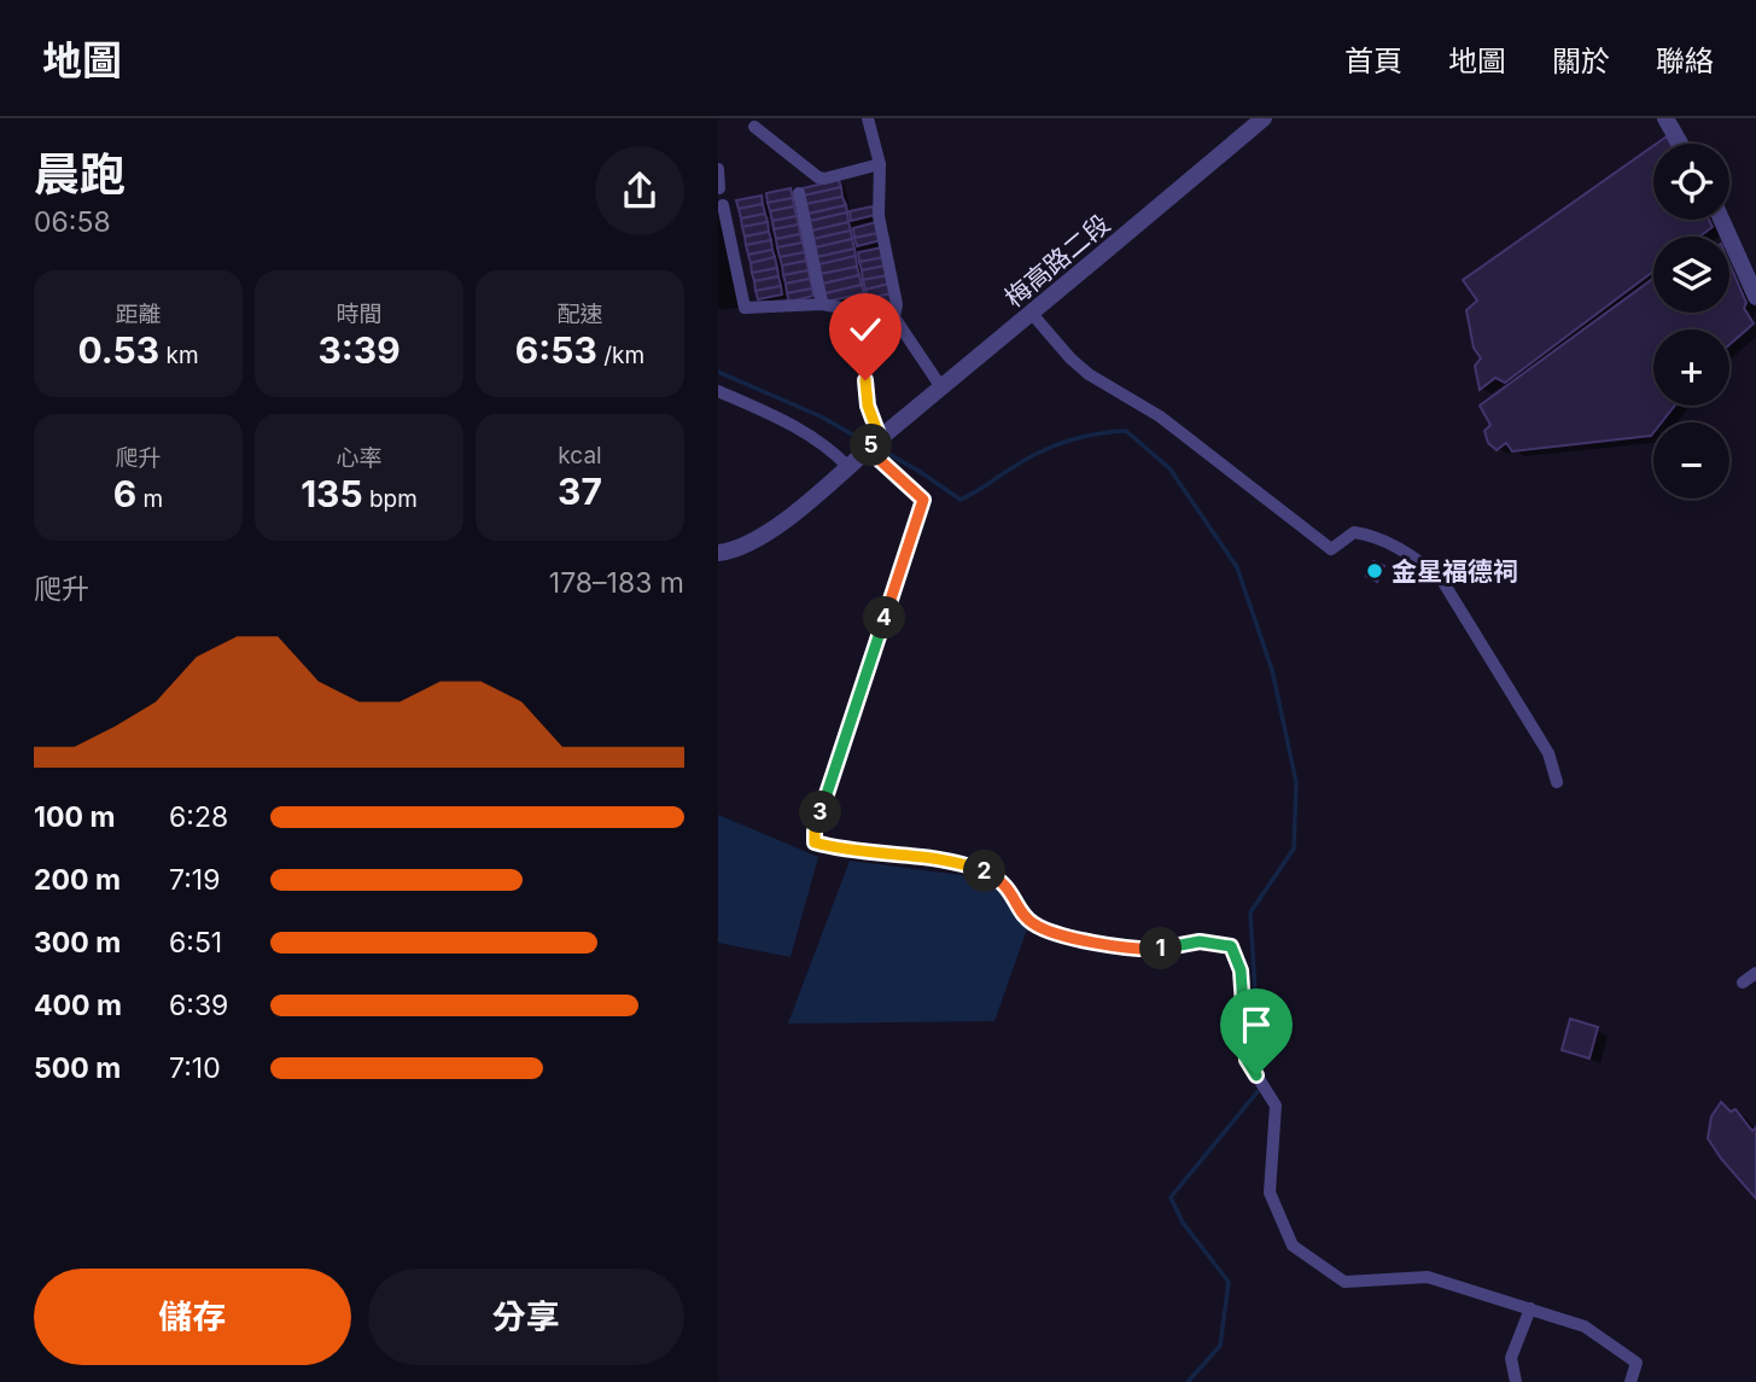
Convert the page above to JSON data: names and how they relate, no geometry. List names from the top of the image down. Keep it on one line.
{"streets":{"street":["梅高路二段"]},"places":["金星福德祠"],"page":{"header":"地圖","nav":["首頁","地圖","關於","聯絡"],"heading":["晨跑","06:58"],"map_buttons":["+","−"],"stats":[["距離","0.53 km"],["時間","3:39"],["配速","6:53 /km"],["爬升","6 m"],["心率","135 bpm"],["kcal","37"]],"pins":["5","4","3","2","1"],"chart":["爬升","178–183 m"],"list":[{"name":"100 m","note":"6:28"},{"name":"200 m","note":"7:19"},{"name":"300 m","note":"6:51"},{"name":"400 m","note":"6:39"},{"name":"500 m","note":"7:10"}],"buttons":["儲存","分享"]}}
